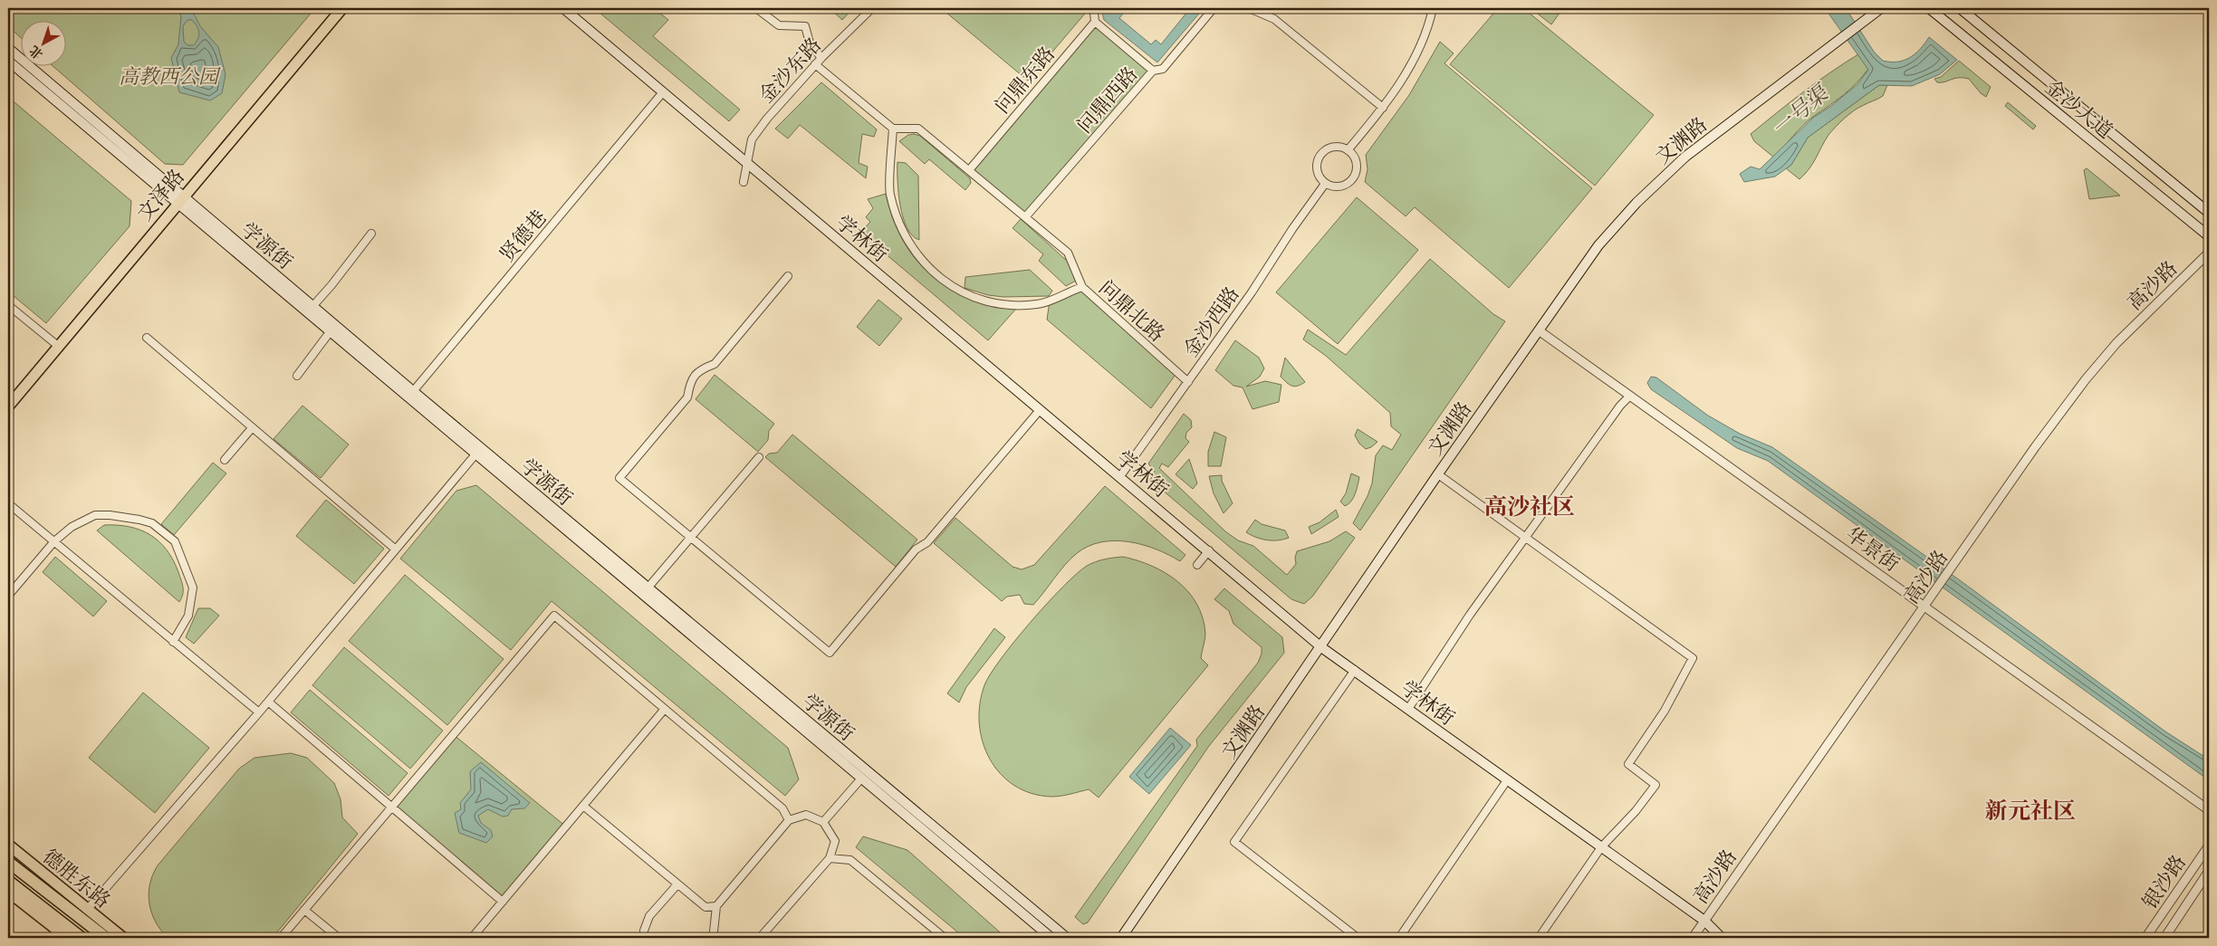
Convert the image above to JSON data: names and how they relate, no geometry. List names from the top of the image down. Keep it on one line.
{"streets":{"main road":["金沙大道","文渊路","文泽路","学林街","学源街","德胜东路"],"street":["金沙东路","问鼎东路","问鼎西路","贤德巷","高沙路","问鼎北路","金沙西路","华景街","银沙路"]},"crossings":[["金沙东路","学林街"],["文渊路","学林街"],["文渊路","华景街"],["文泽路","学源街"],["贤德巷","学林街"],["贤德巷","学源街"],["学林街","高沙路"],["学林街","金沙西路"],["高沙路","华景街"],["问鼎北路","金沙西路"]],"districts":["高沙社区","新元社区"],"water":["一号渠"],"parks":["高教西公园"],"north":"bottom left"}
